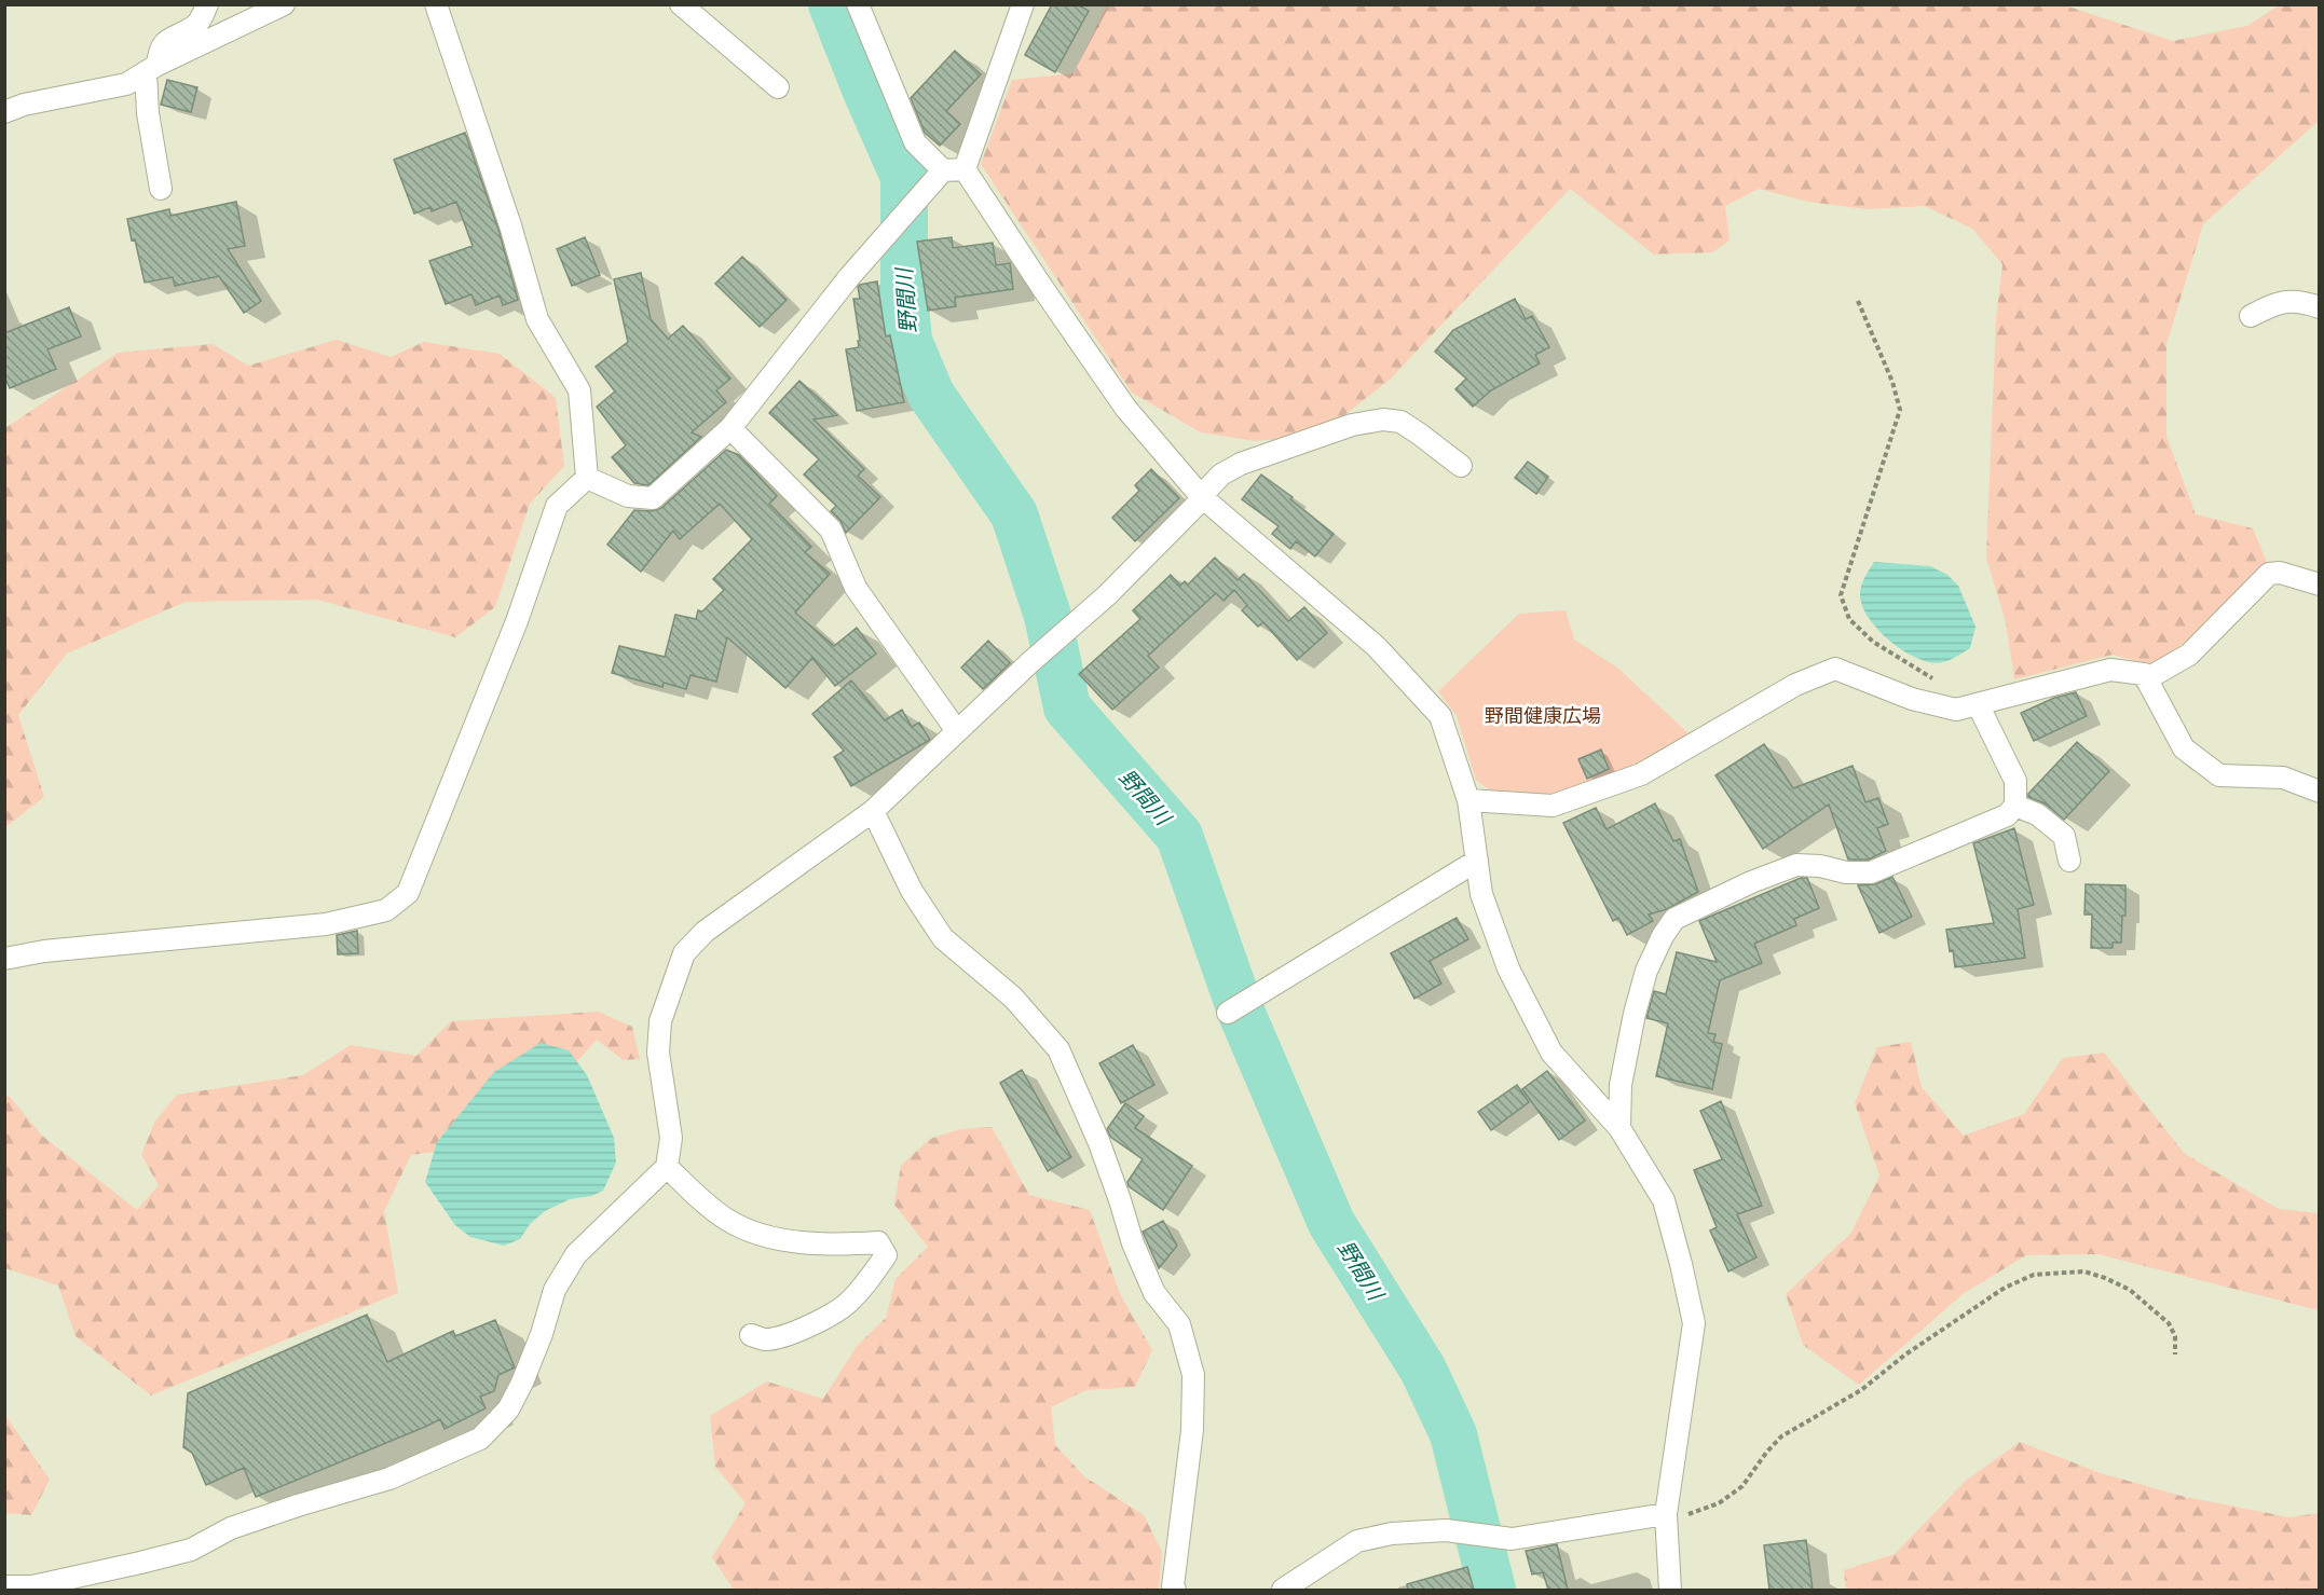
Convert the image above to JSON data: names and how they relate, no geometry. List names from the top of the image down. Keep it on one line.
{"water":["野間川"],"parks":["野間健康広場"]}
